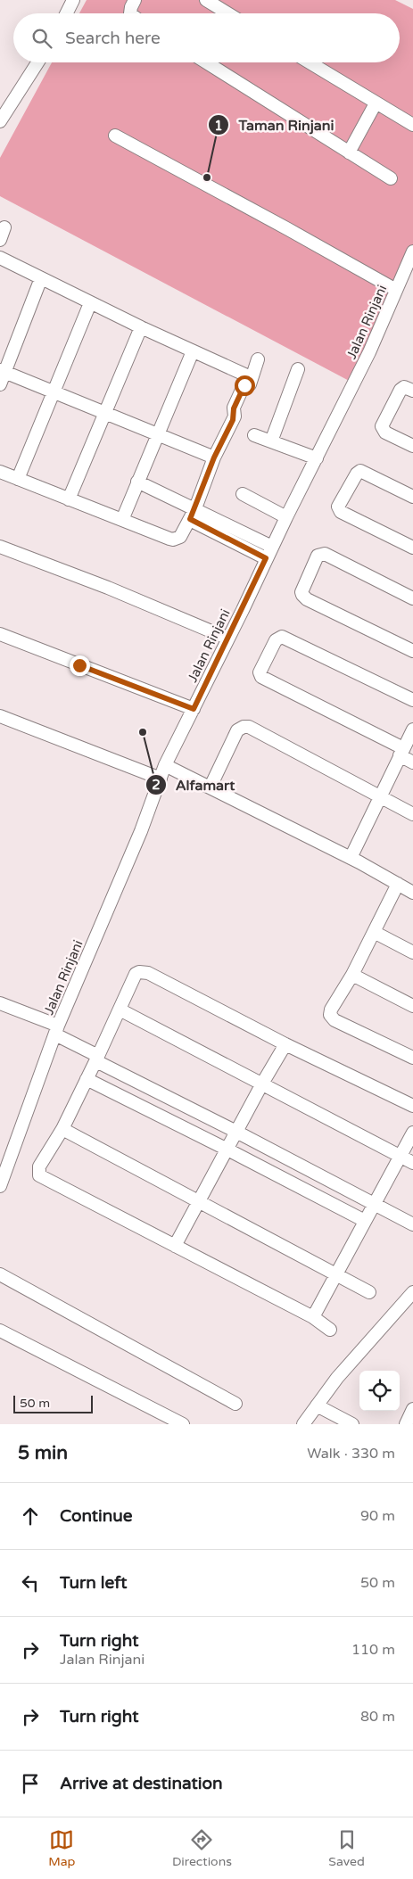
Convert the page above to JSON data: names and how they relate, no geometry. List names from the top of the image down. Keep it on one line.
{"streets":{"street":["Jalan Rinjani"]},"places":["Taman Rinjani","Alfamart"],"scale_bar":"50 m","page":{"search":"Search here","scale":"50 m","heading":["5 min","Walk · 330 m"],"list":[["Continue","90 m"],["Turn left","50 m"],["Turn right","Jalan Rinjani","110 m"],["Turn right","80 m"],"Arrive at destination"],"nav":["Map","Directions","Saved"]}}
